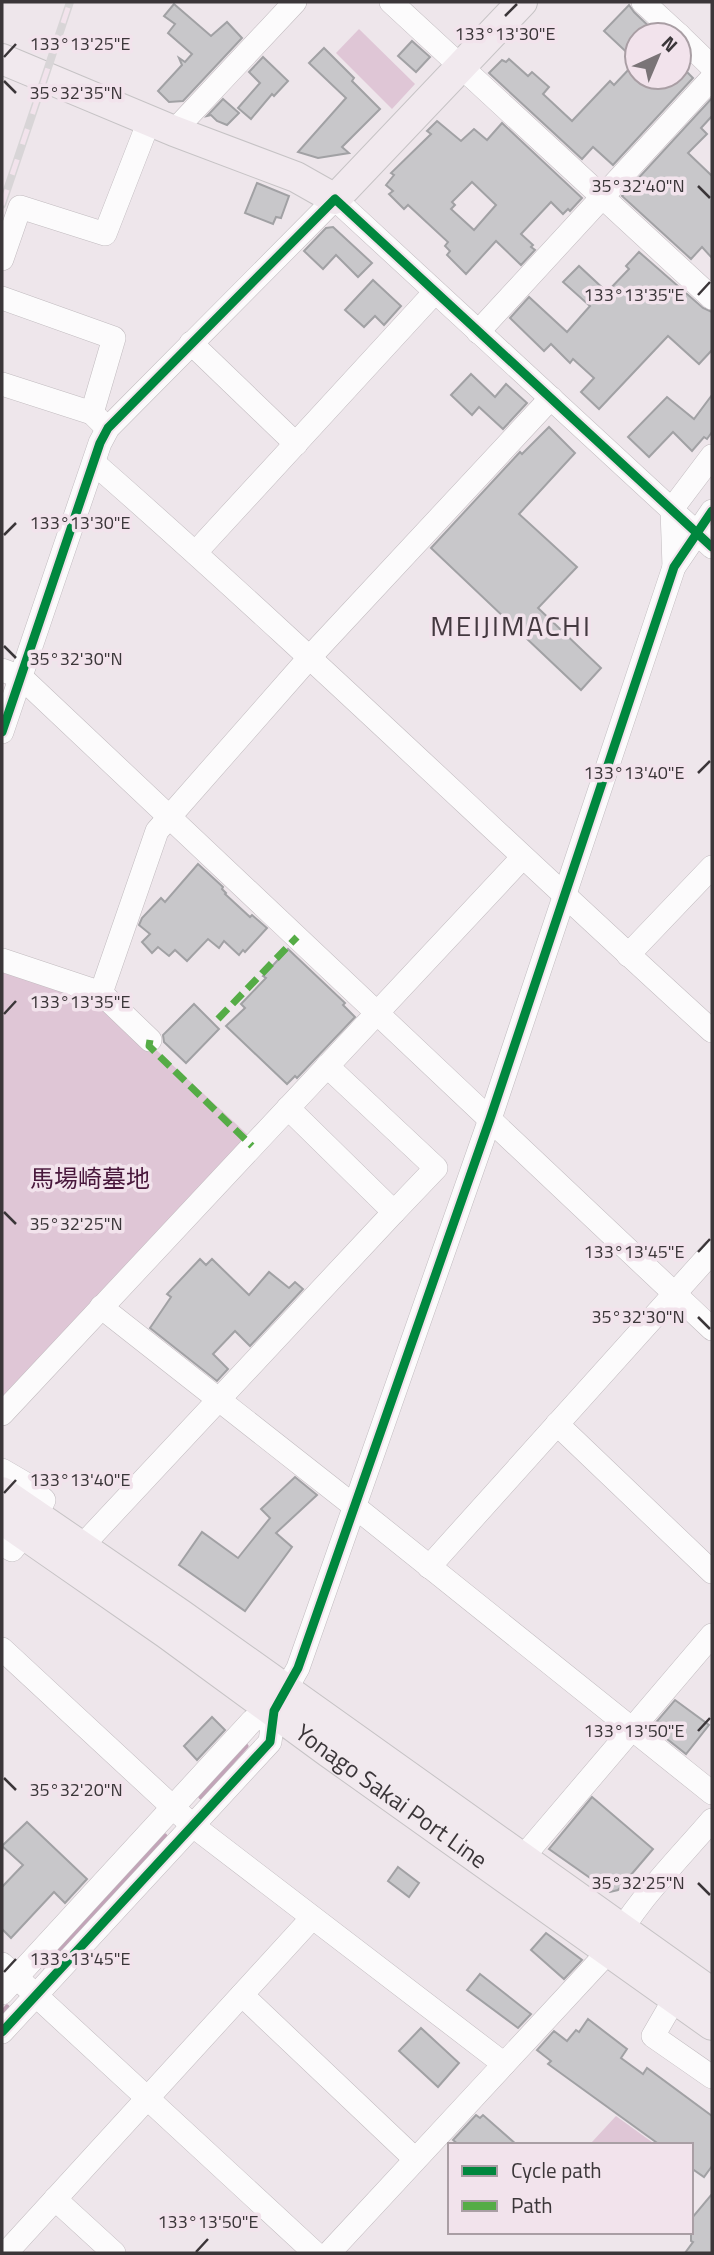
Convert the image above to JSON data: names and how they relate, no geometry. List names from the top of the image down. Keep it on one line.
{"streets":{"main road":["Yonago Sakai Port Line"]},"districts":["MEIJIMACHI"],"parks":["馬場崎墓地"],"legend":["Cycle path","Path"],"north":"top right","coordinates":["133°13'30\"E","133°13'25\"E","35°32'35\"N","35°32'40\"N","133°13'35\"E","35°32'30\"N","133°13'40\"E","35°32'25\"N","133°13'45\"E","133°13'50\"E","35°32'20\"N"]}
